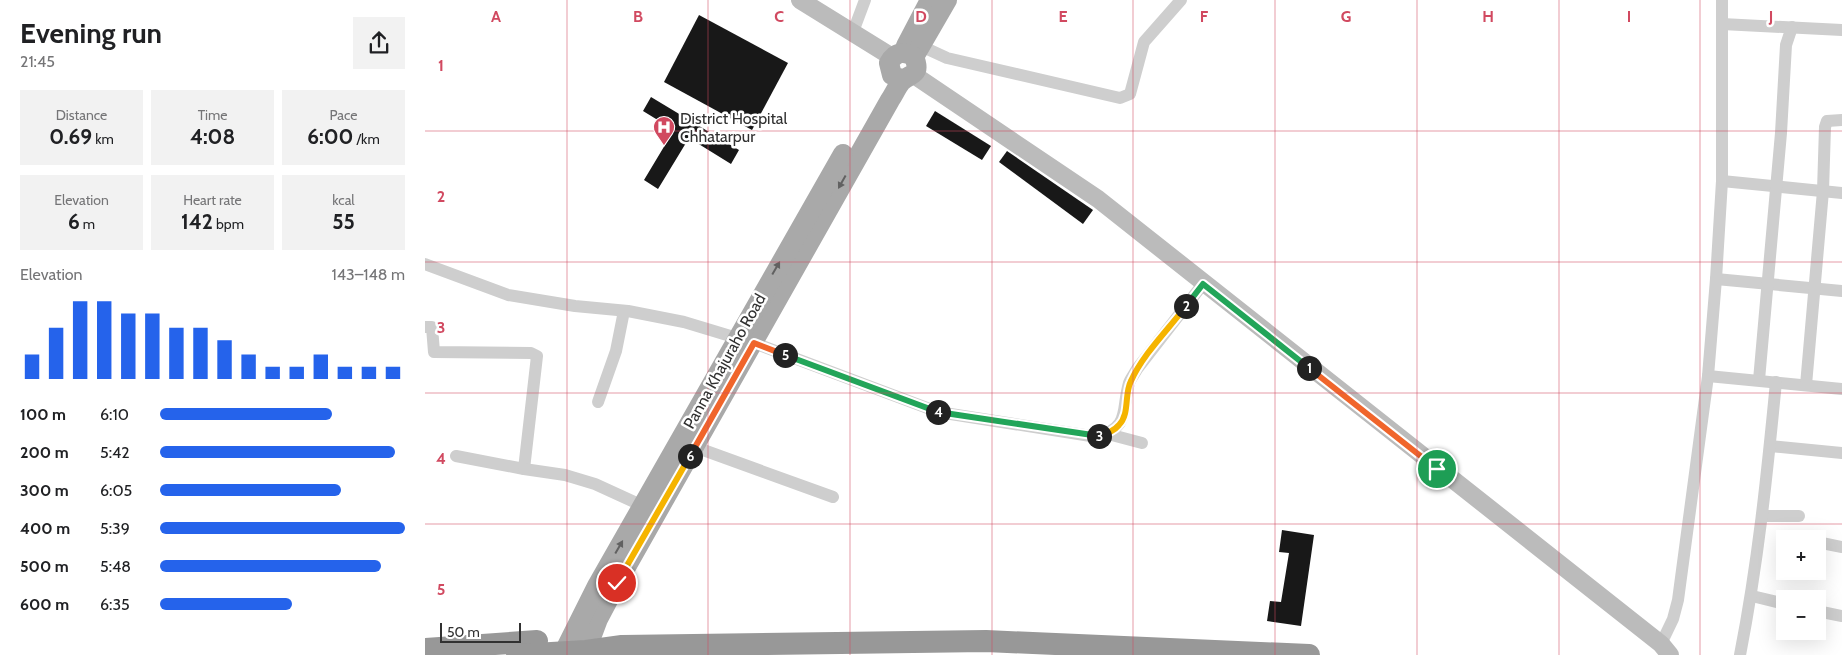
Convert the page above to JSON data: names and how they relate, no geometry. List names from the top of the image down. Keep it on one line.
{"streets":{"main road":["Panna Khajuraho Road"]},"places":{"hospital":["District Hospital Chhatarpur"]},"scale_bar":"50 m","page":{"heading":["Evening run","21:45"],"stats":[["Distance","0.69 km"],["Time","4:08"],["Pace","6:00 /km"],["Elevation","6 m"],["Heart rate","142 bpm"],["kcal","55"]],"chart":["Elevation","143–148 m"],"pins":["2","5","1","4","3","6"],"list":[{"name":"100 m","note":"6:10"},{"name":"200 m","note":"5:42"},{"name":"300 m","note":"6:05"},{"name":"400 m","note":"5:39"},{"name":"500 m","note":"5:48"},{"name":"600 m","note":"6:35"}],"map_buttons":["+","−"],"scale":"50 m"},"grid":{"columns":["A","B","C","D","E","F","G","H","I","J"],"rows":["1","2","3","4","5"]}}
